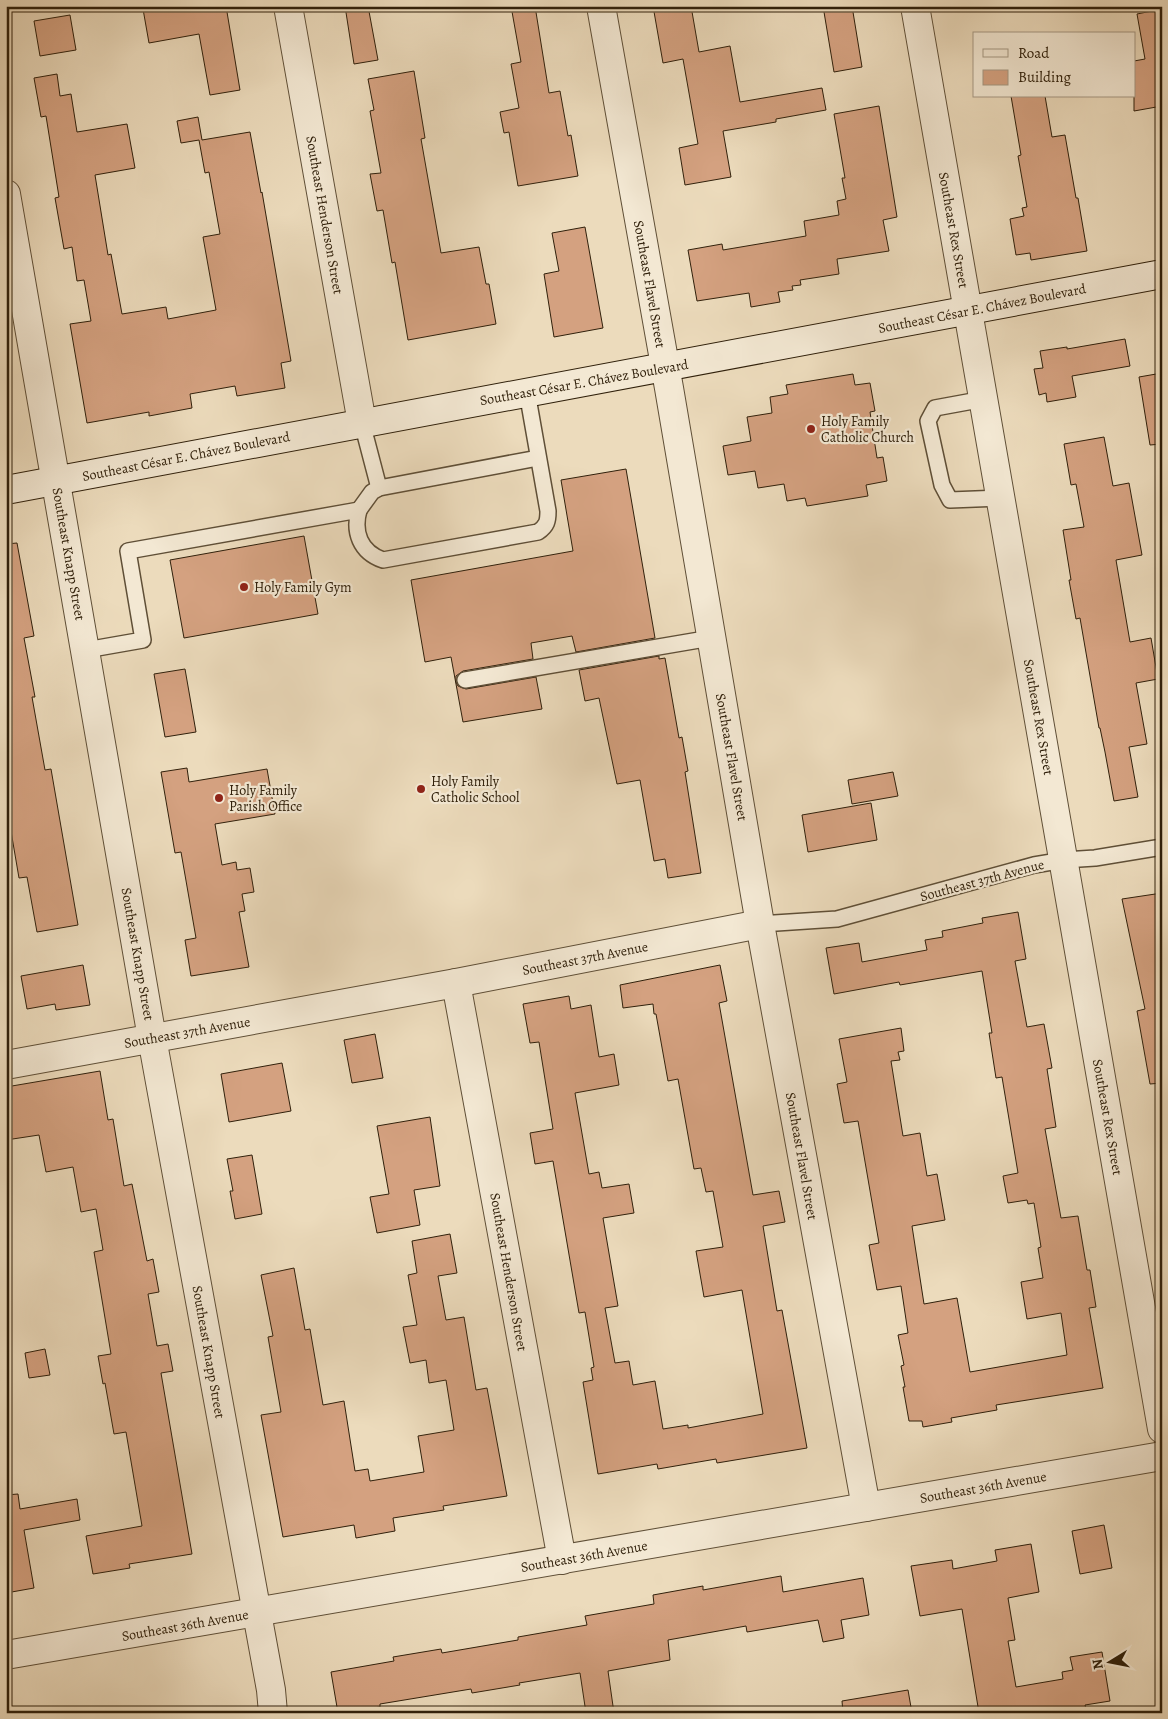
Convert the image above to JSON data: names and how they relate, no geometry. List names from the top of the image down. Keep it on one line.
{"streets":{"street":["Southeast Henderson Street","Southeast Rex Street","Southeast Flavel Street","Southeast César E. Chávez Boulevard","Southeast Knapp Street","Southeast 37th Avenue","Southeast 36th Avenue"]},"crossings":[["Southeast Henderson Street","Southeast César E. Chávez Boulevard"],["Southeast Henderson Street","Southeast 37th Avenue"],["Southeast Henderson Street","Southeast 36th Avenue"],["Southeast Rex Street","Southeast César E. Chávez Boulevard"],["Southeast Rex Street","Southeast 37th Avenue"],["Southeast Flavel Street","Southeast César E. Chávez Boulevard"],["Southeast Flavel Street","Southeast 37th Avenue"],["Southeast Flavel Street","Southeast 36th Avenue"],["Southeast César E. Chávez Boulevard","Southeast Knapp Street"],["Southeast Knapp Street","Southeast 37th Avenue"],["Southeast Knapp Street","Southeast 36th Avenue"]],"places":["Holy Family Catholic Church","Holy Family Gym","Holy Family Catholic School","Holy Family Parish Office"],"legend":["Road","Building"],"north":"left"}
